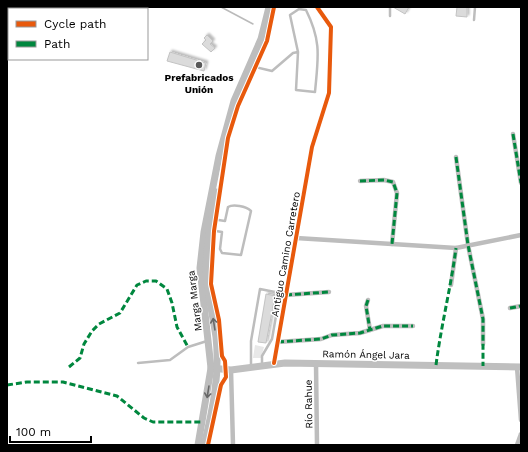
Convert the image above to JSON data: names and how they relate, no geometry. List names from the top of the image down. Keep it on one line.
{"streets":{"main road":["Marga Marga","Ramón Ángel Jara"],"street":["Antiguo Camino Carretero","Río Rahue"]},"crossings":[["Antiguo Camino Carretero","Ramón Ángel Jara"],["Marga Marga","Ramón Ángel Jara"],["Ramón Ángel Jara","Río Rahue"]],"places":["Prefabricados Unión"],"legend":["Cycle path","Path"],"scale_bar":"100 m"}
